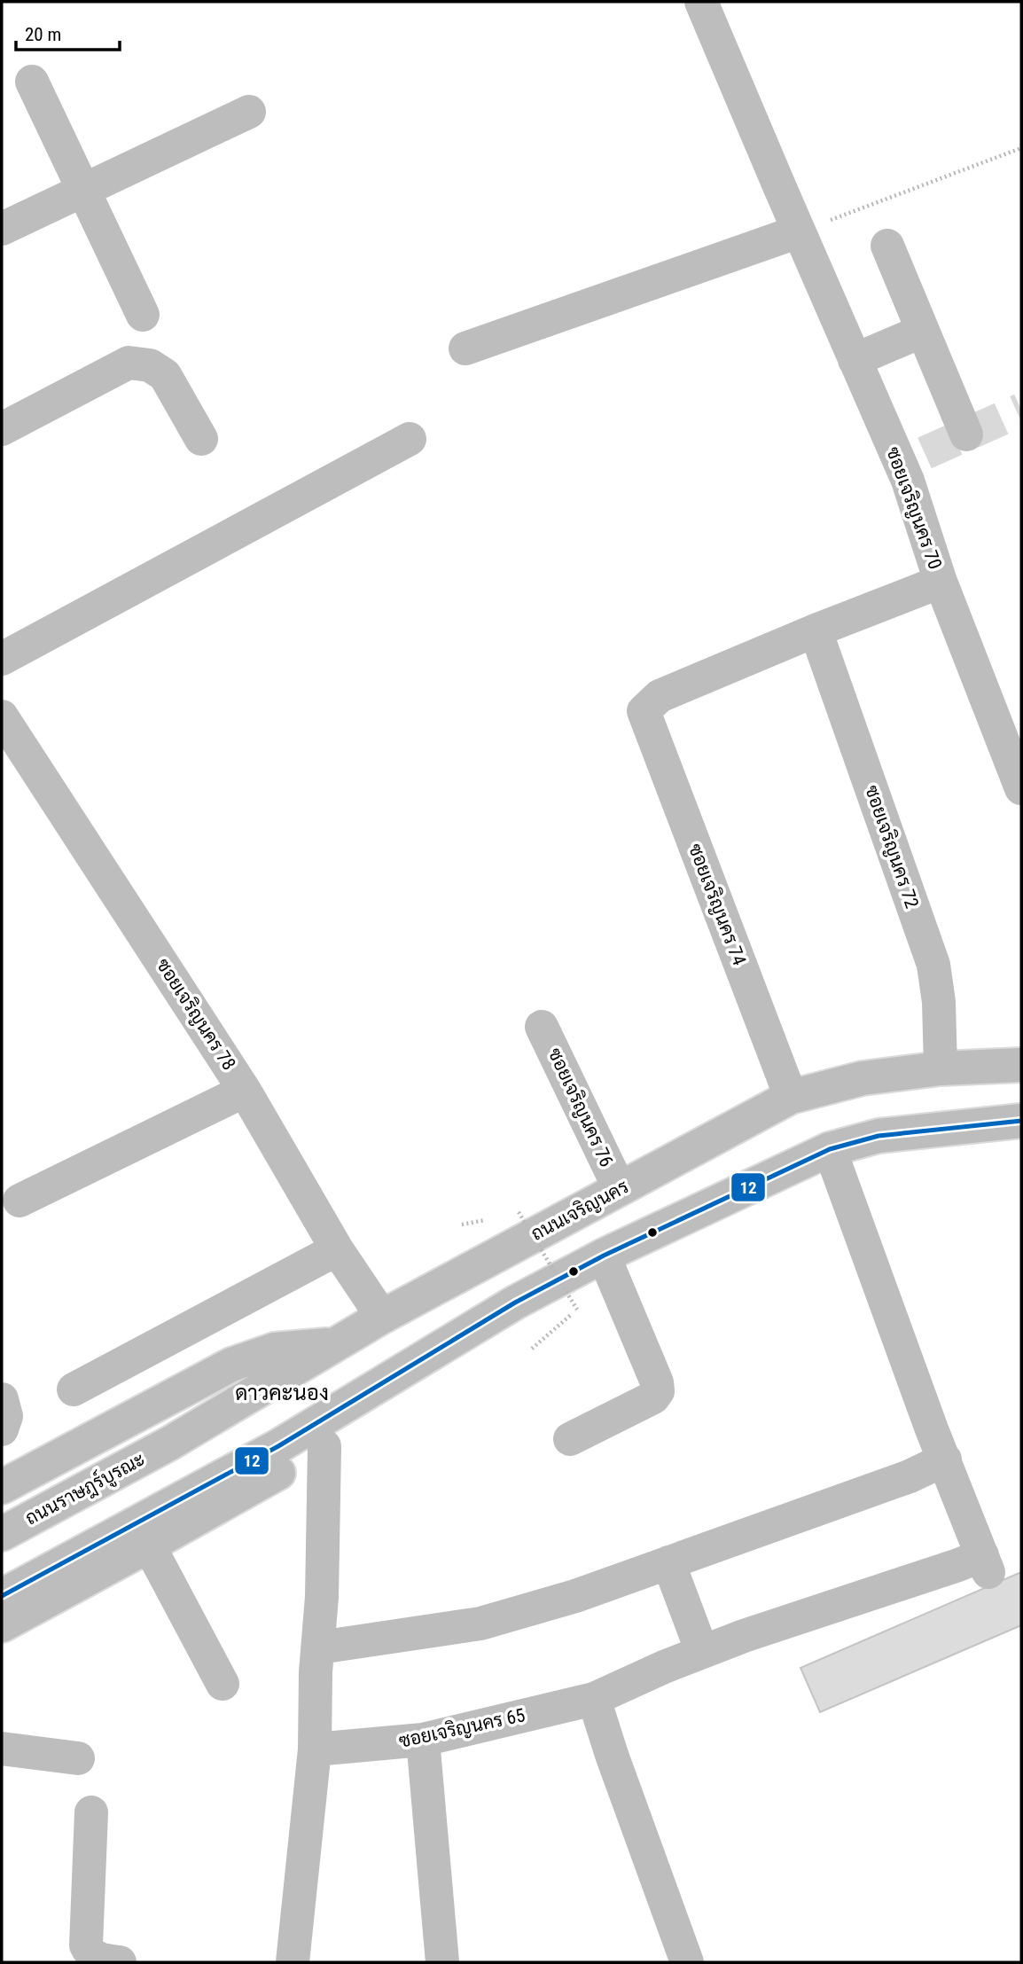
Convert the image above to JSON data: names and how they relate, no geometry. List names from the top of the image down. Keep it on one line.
{"streets":{"street":["ซอยเจริญนคร 70","ซอยเจริญนคร 72","ซอยเจริญนคร 74","ซอยเจริญนคร 78","ซอยเจริญนคร 76","ถนนเจริญนคร","ถนนราษฎร์บูรณะ","ซอยเจริญนคร 65"]},"crossings":[["ซอยเจริญนคร 72","ซอยเจริญนคร 74"],["ซอยเจริญนคร 72","ถนนเจริญนคร"],["ซอยเจริญนคร 74","ถนนเจริญนคร"],["ซอยเจริญนคร 78","ถนนเจริญนคร"],["ซอยเจริญนคร 76","ถนนเจริญนคร"],["ถนนเจริญนคร","ถนนราษฎร์บูรณะ"]],"districts":["ดาวคะนอง"],"lines":["transit line 12"],"scale_bar":"20 m"}
